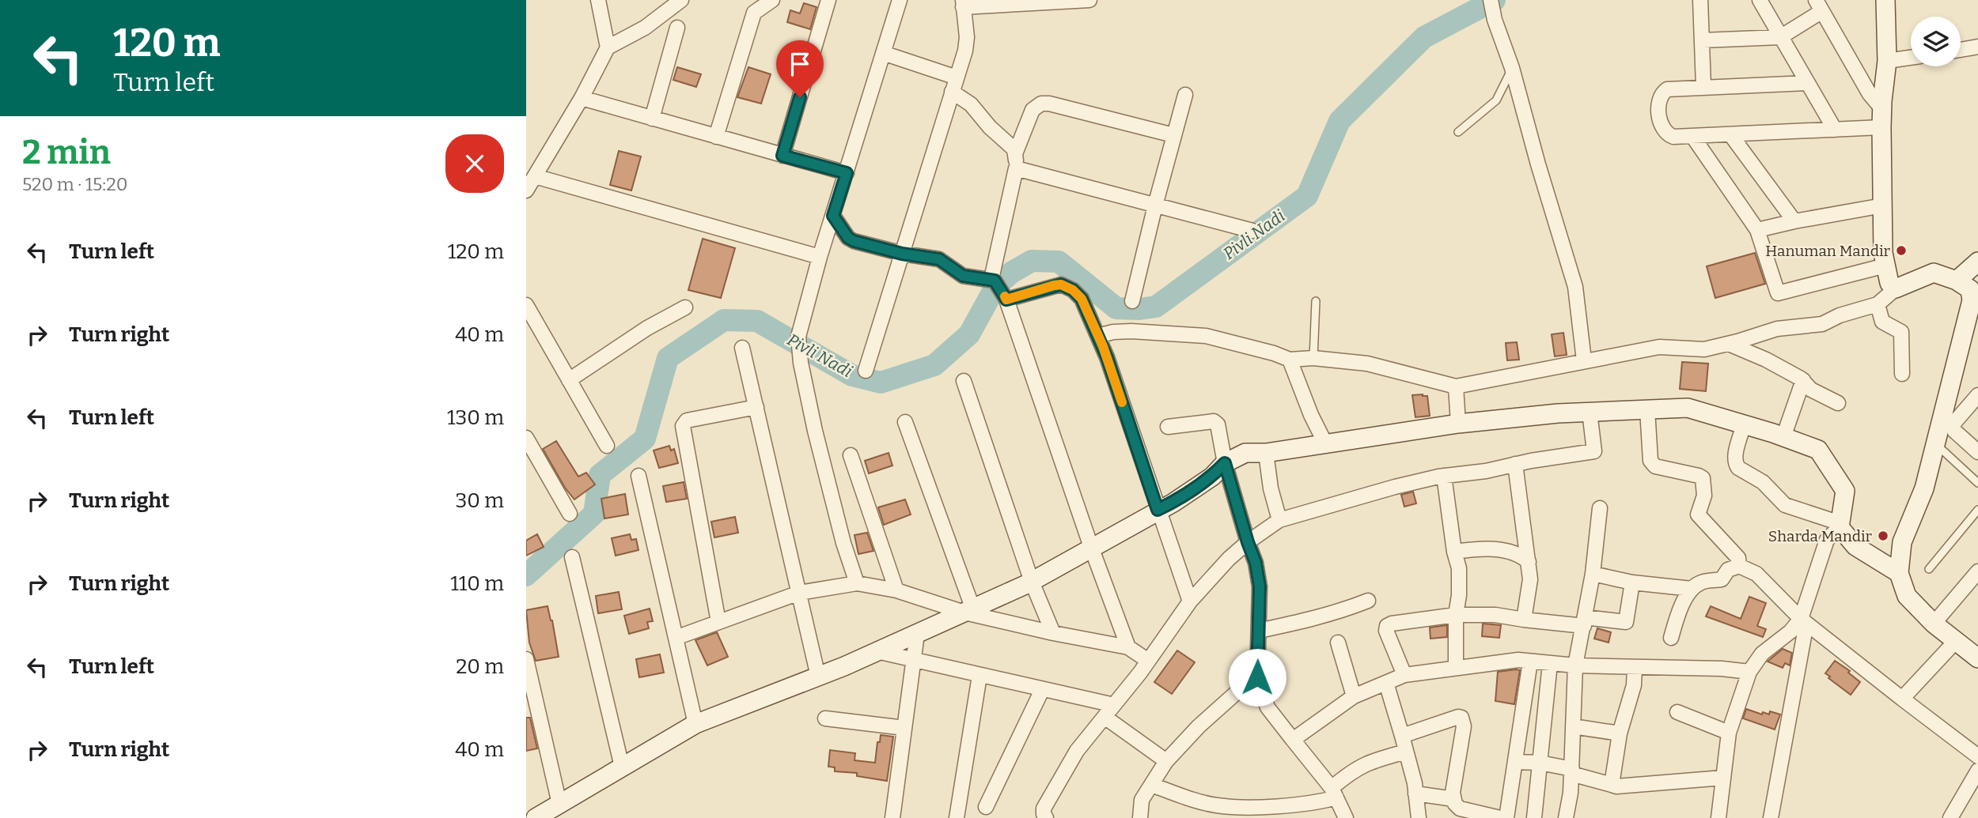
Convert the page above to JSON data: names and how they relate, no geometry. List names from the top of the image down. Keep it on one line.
{"water":["Pivli Nadi"],"places":["Hanuman Mandir","Sharda Mandir"],"page":{"turn":["120 m","Turn left"],"heading":["2 min","520 m · 15:20"],"list":[{"name":"Turn left","value":"120 m"},{"name":"Turn right","value":"40 m"},{"name":"Turn left","value":"130 m"},{"name":"Turn right","value":"30 m"},{"name":"Turn right","value":"110 m"},{"name":"Turn left","value":"20 m"},{"name":"Turn right","value":"40 m"}]}}
